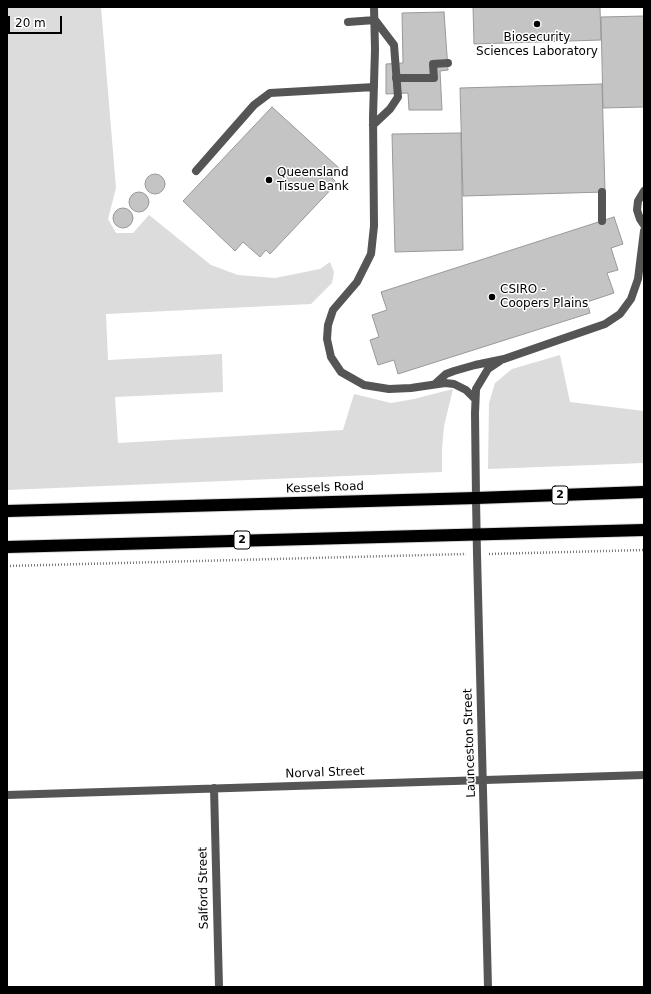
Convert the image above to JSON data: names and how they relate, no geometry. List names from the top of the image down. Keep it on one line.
{"streets":{"highway":["Kessels Road","2"],"street":["Launceston Street","Norval Street","Salford Street"]},"crossings":[["Kessels Road","Launceston Street"],["2","Launceston Street"],["Launceston Street","Norval Street"],["Norval Street","Salford Street"]],"places":["Biosecurity Sciences Laboratory","Queensland Tissue Bank","CSIRO - Coopers Plains"],"scale_bar":"20 m"}
